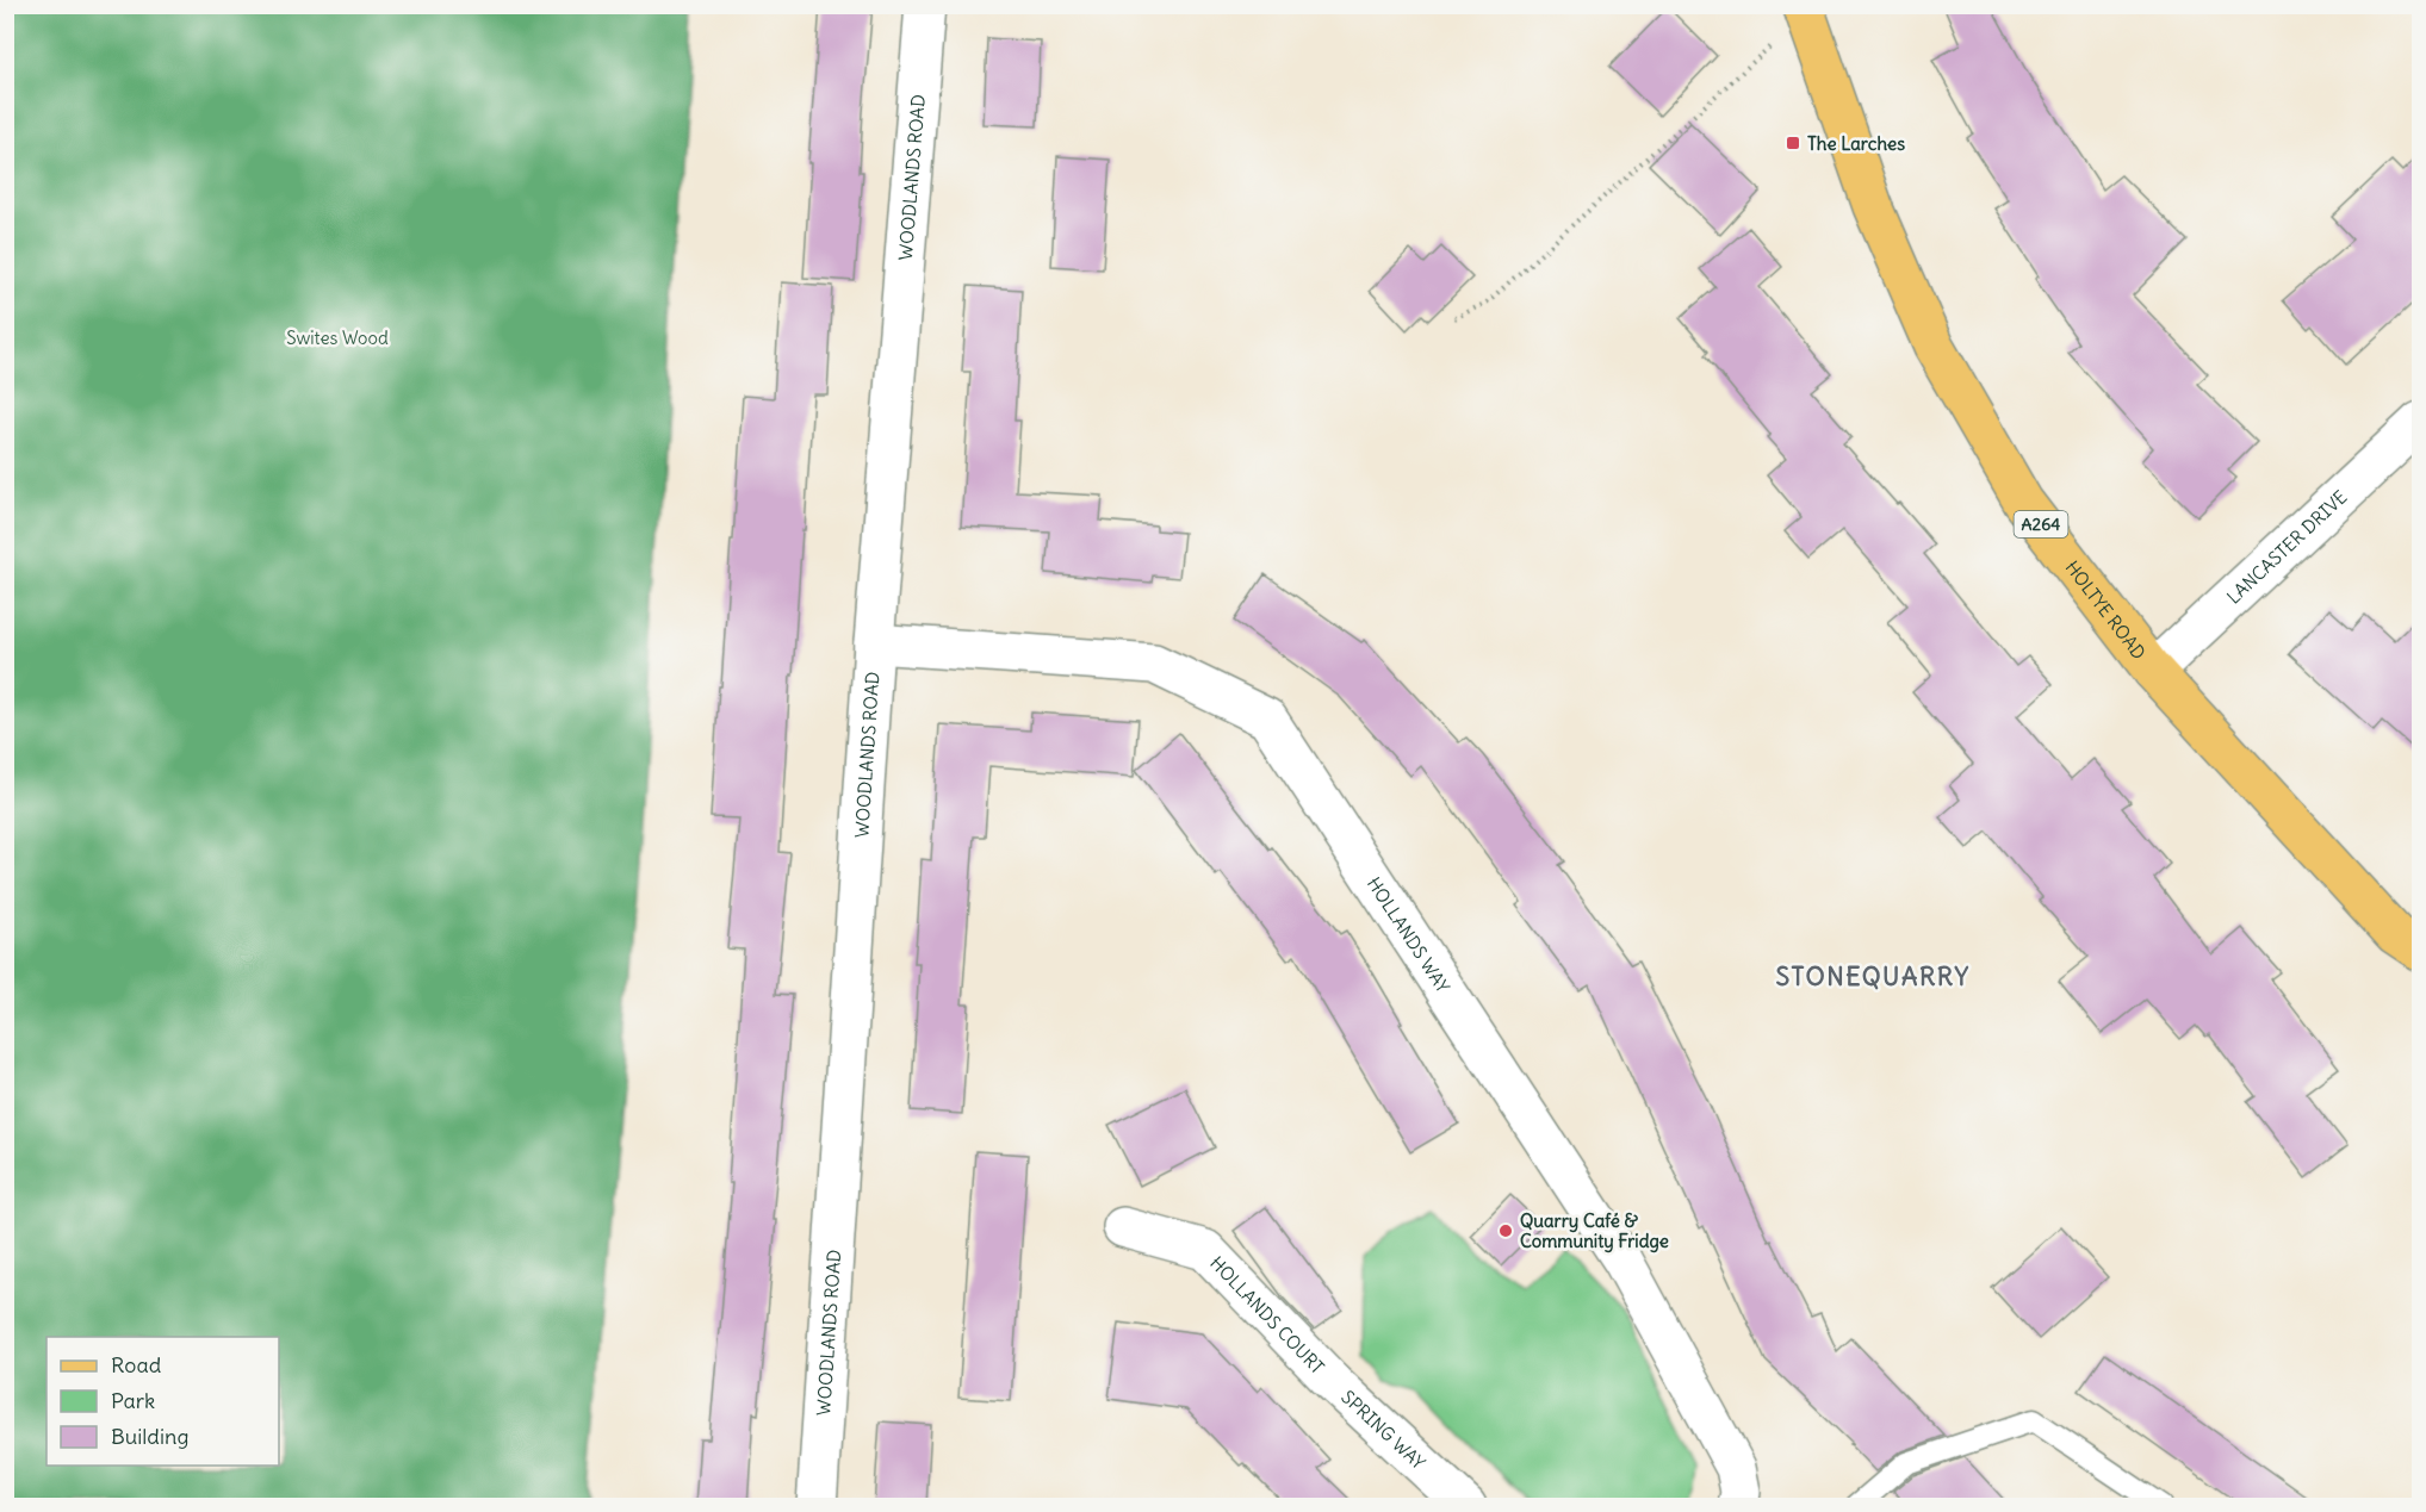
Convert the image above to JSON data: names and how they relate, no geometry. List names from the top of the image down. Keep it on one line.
{"streets":{"main road":["A264","HOLTYE ROAD"],"street":["WOODLANDS ROAD","LANCASTER DRIVE","HOLLANDS WAY","HOLLANDS COURT","SPRING WAY"]},"crossings":[["WOODLANDS ROAD","HOLLANDS WAY"],["LANCASTER DRIVE","HOLTYE ROAD"],["HOLLANDS COURT","SPRING WAY"]],"districts":["STONEQUARRY"],"parks":["Swites Wood"],"places":{"transit":["The Larches"],"other":["Quarry Café & Community Fridge"]},"legend":["Road","Park","Building"]}
